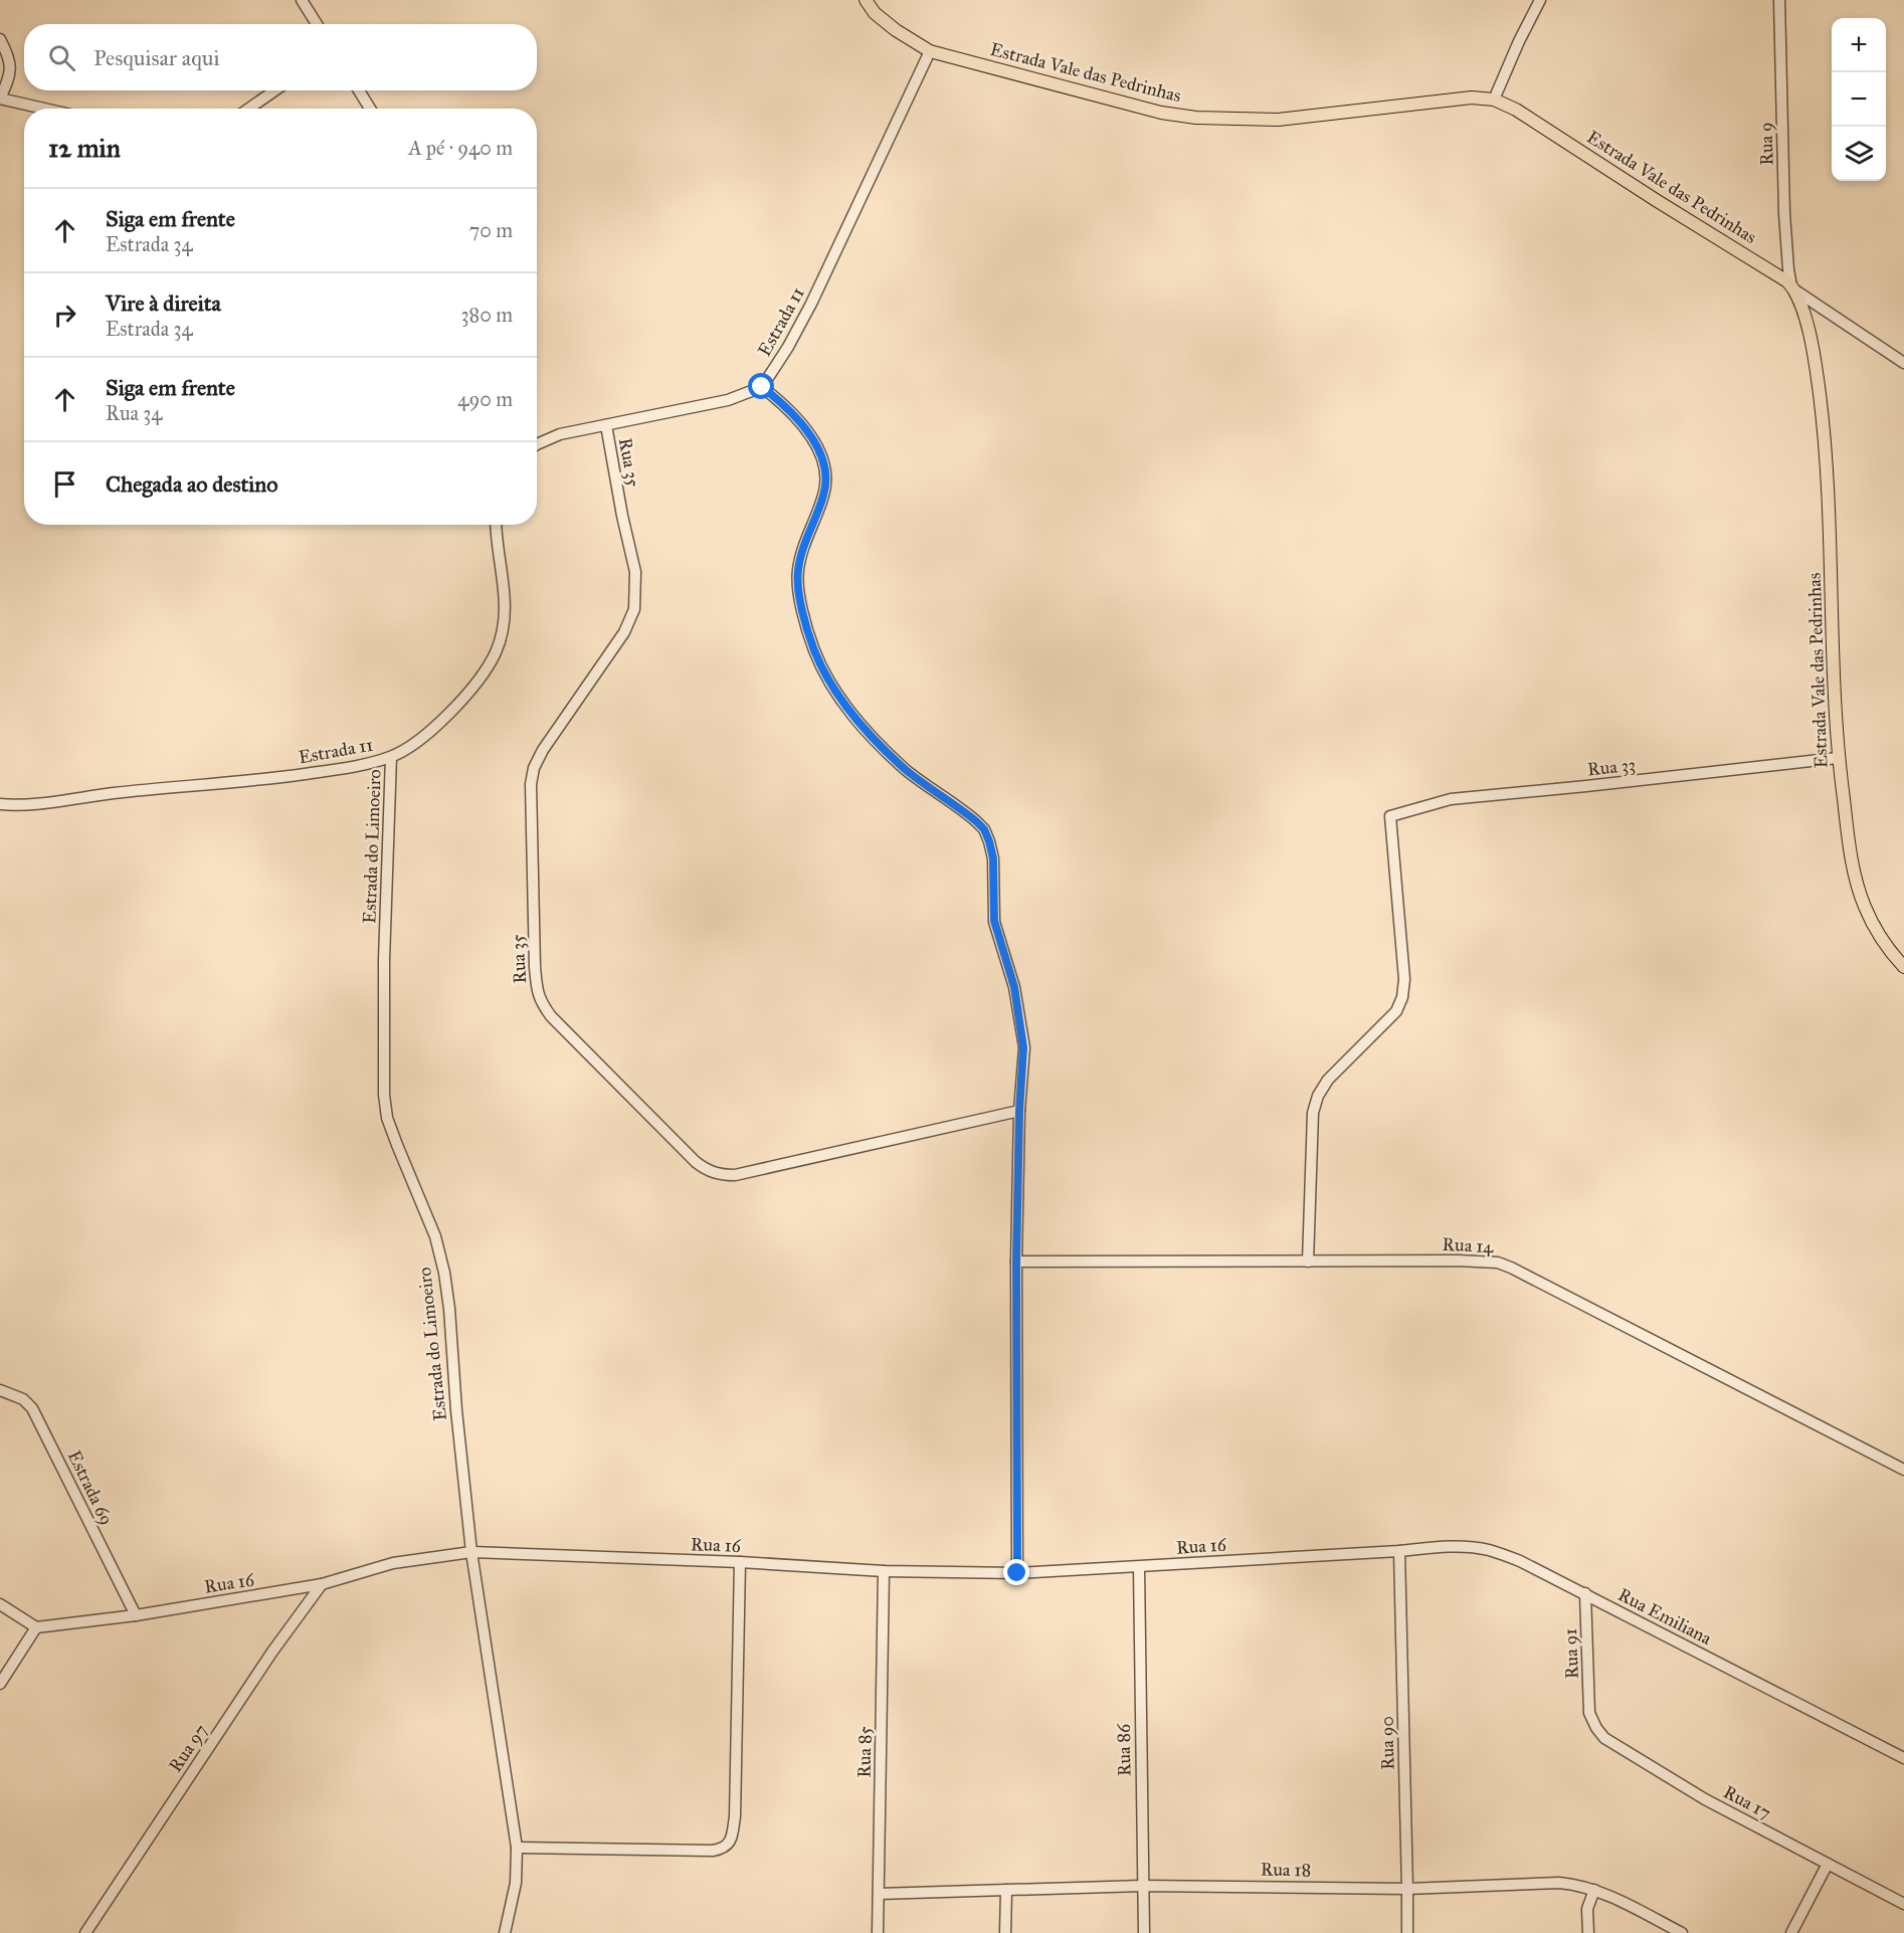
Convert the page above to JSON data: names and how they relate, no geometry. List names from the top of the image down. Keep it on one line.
{"streets":{"main road":["Estrada Vale das Pedrinhas"],"street":["Rua 9","Estrada 11","Rua 35","Rua 33","Estrada do Limoeiro","Rua 14","Estrada 69","Rua 16","Rua Emiliana","Rua 91","Rua 90","Rua 97","Rua 86","Rua 85","Rua 17","Rua 18"]},"crossings":[["Estrada Vale das Pedrinhas","Rua 9"],["Estrada Vale das Pedrinhas","Estrada 11"],["Estrada Vale das Pedrinhas","Rua 33"],["Estrada 11","Estrada do Limoeiro"],["Rua 33","Rua 14"],["Estrada do Limoeiro","Rua 16"],["Estrada 69","Rua 16"],["Rua 16","Rua Emiliana"],["Rua 16","Rua 90"],["Rua 16","Rua 97"],["Rua 16","Rua 86"],["Rua 16","Rua 85"],["Rua Emiliana","Rua 91"],["Rua Emiliana","Rua 90"],["Rua 91","Rua 17"],["Rua 90","Rua 18"],["Rua 86","Rua 18"],["Rua 85","Rua 18"]],"page":{"map_buttons":["+","−"],"search":"Pesquisar aqui","heading":["12 min","A pé · 940 m"],"list":[["Siga em frente","Estrada 34","70 m"],["Vire à direita","Estrada 34","380 m"],["Siga em frente","Rua 34","490 m"],"Chegada ao destino"]}}
